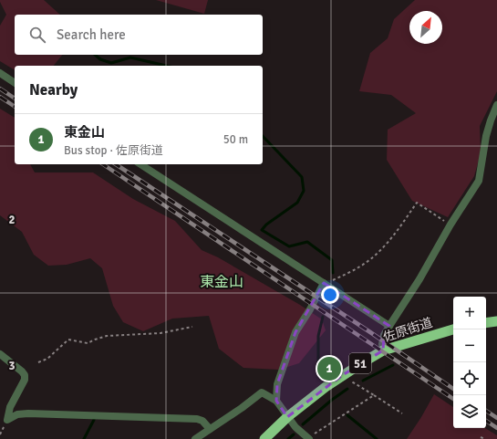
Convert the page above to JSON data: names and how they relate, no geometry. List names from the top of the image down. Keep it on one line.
{"streets":{"highway":["佐原街道","51"]},"districts":["東金山"],"north":"top right","page":{"search":"Search here","heading":"Nearby","list":[{"mark":"1","name":"東金山","note":"Bus stop · 佐原街道","value":"50 m"}],"map_buttons":["+","−"],"pins":"1"},"grid":{"rows":["2","3"]}}
